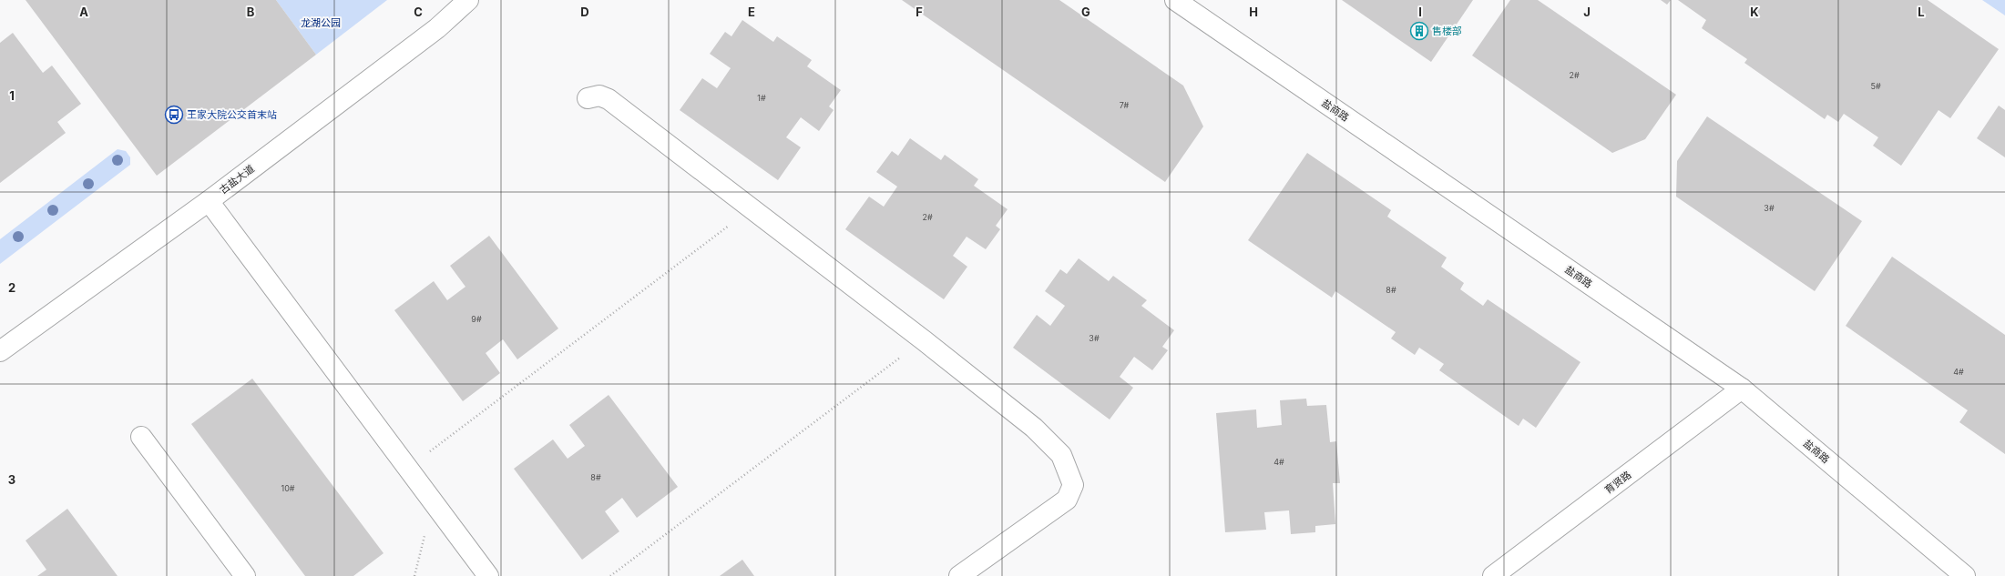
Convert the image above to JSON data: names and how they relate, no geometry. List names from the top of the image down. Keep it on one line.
{"streets":{"street":["盐商路","古盐大道","育贤路"]},"crossings":[["盐商路","育贤路"]],"parks":["龙湖公园"],"places":{"building":["售楼部"],"bus stop":["王家大院公交首末站"]},"house_numbers":["2#","5#","1#","7#","3#","2#","8#","9#","3#","4#","4#","8#","10#"],"grid":{"columns":["A","B","C","D","E","F","G","H","I","J","K","L"],"rows":["1","2","3"]}}
